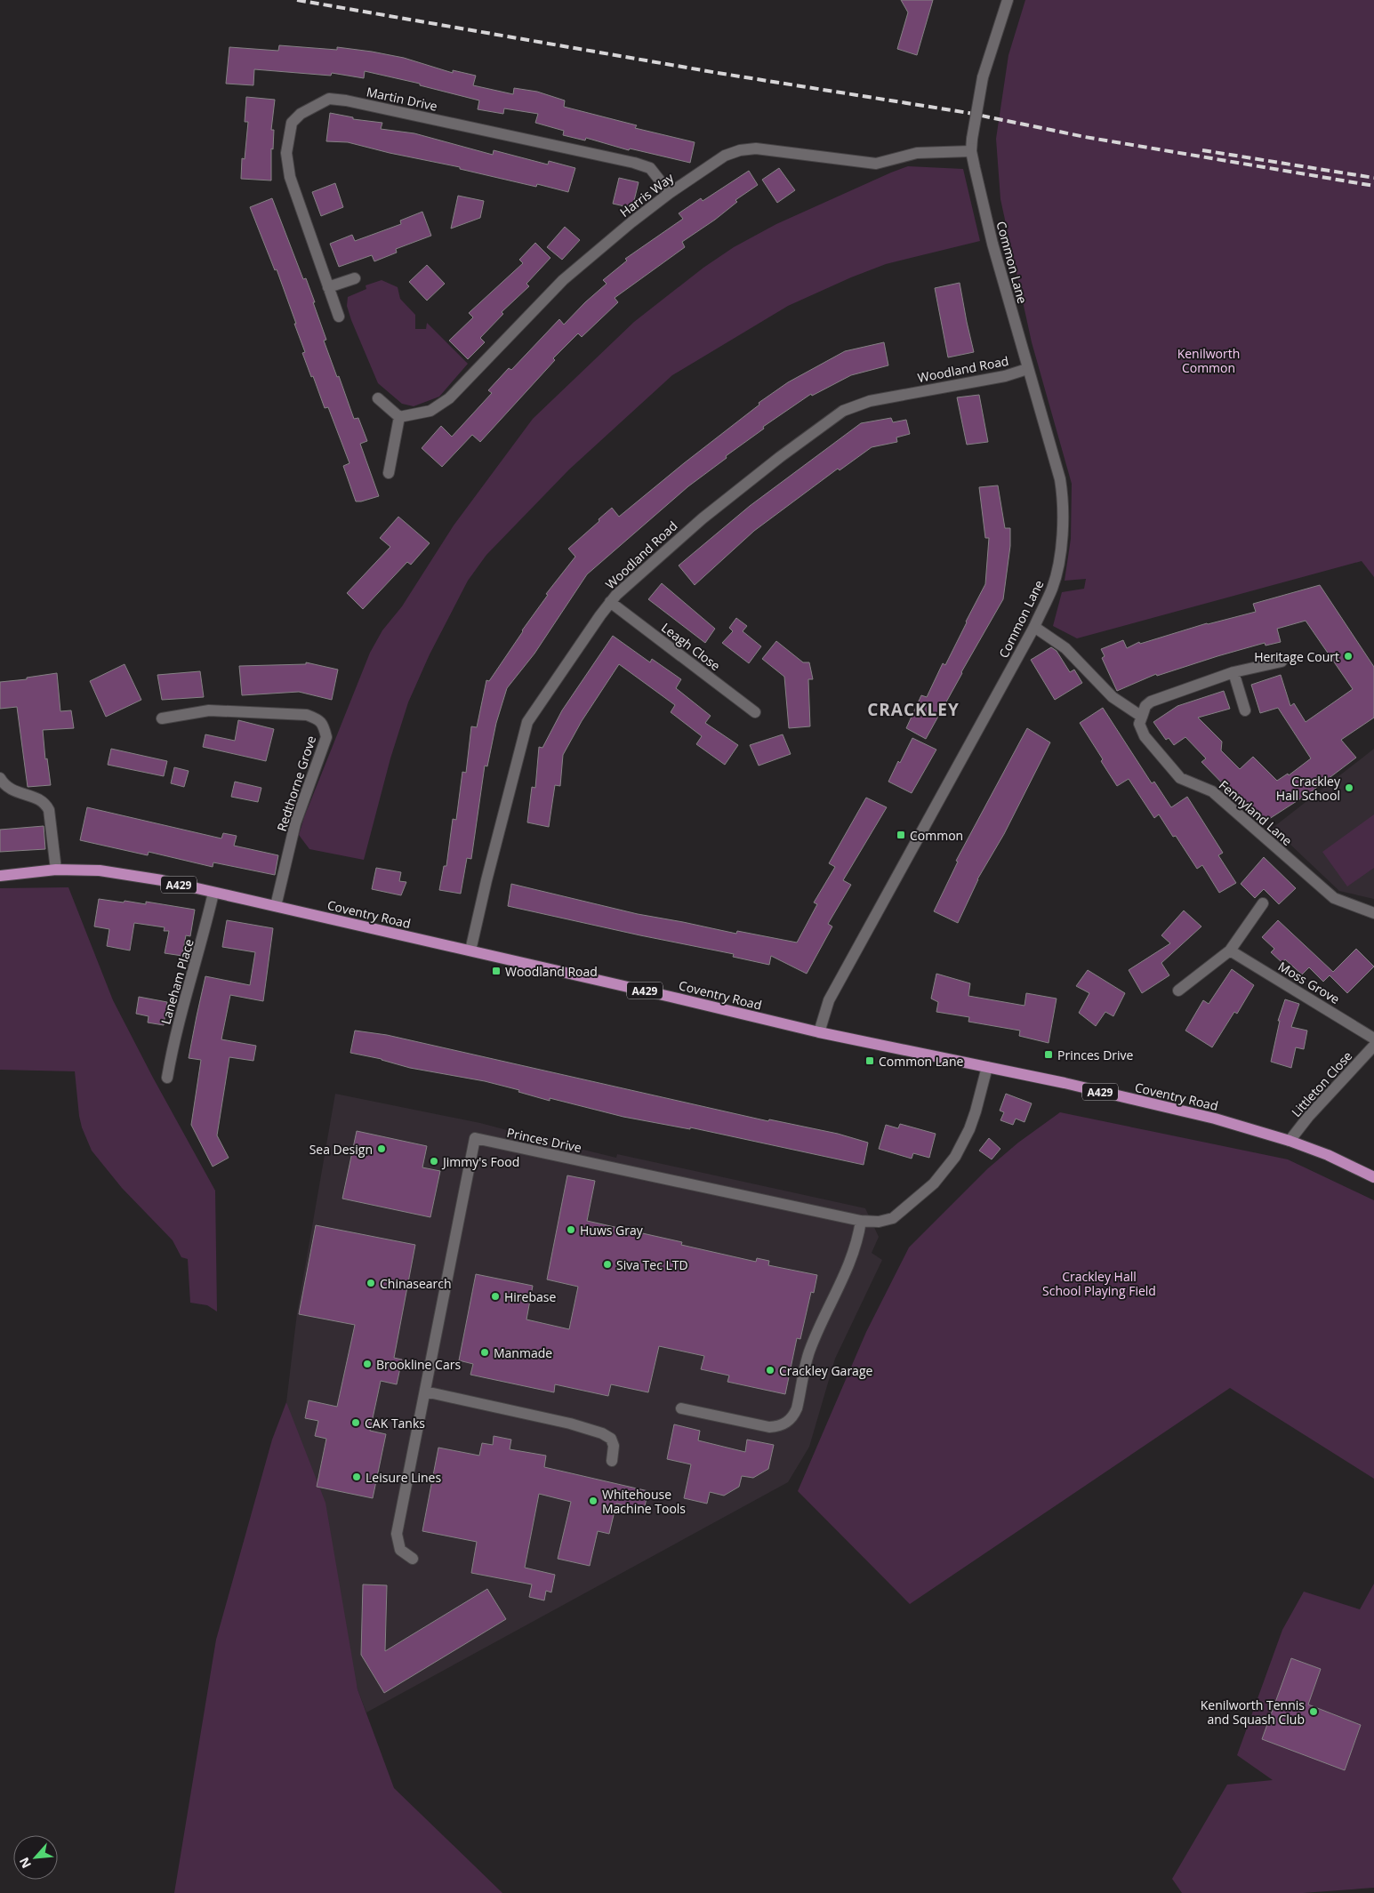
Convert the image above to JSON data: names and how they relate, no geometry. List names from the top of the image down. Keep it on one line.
{"streets":{"main road":["A429","Coventry Road"],"street":["Martin Drive","Harris Way","Common Lane","Woodland Road","Leagh Close","Redthorne Grove","Fennyland Lane","Laneham Place","Moss Grove","Littleton Close","Princes Drive"]},"crossings":[["Martin Drive","Harris Way"],["Harris Way","Common Lane"],["Common Lane","Woodland Road"],["Common Lane","Coventry Road"],["Woodland Road","Leagh Close"],["Woodland Road","Coventry Road"],["Redthorne Grove","Coventry Road"],["Coventry Road","Laneham Place"],["Coventry Road","Littleton Close"],["Coventry Road","Princes Drive"]],"districts":["CRACKLEY"],"parks":["Kenilworth Common","Crackley Hall School Playing Field"],"places":{"other":["Heritage Court","Crackley Hall School","Sea Design","Jimmy's Food","Huws Gray","Siva Tec LTD","Chinasearch","Hirebase","Manmade","Brookline Cars","Crackley Garage","CAK Tanks","Leisure Lines","Whitehouse Machine Tools","Kenilworth Tennis and Squash Club"],"transit":["Common","Woodland Road","Princes Drive","Common Lane"]},"north":"bottom left"}
